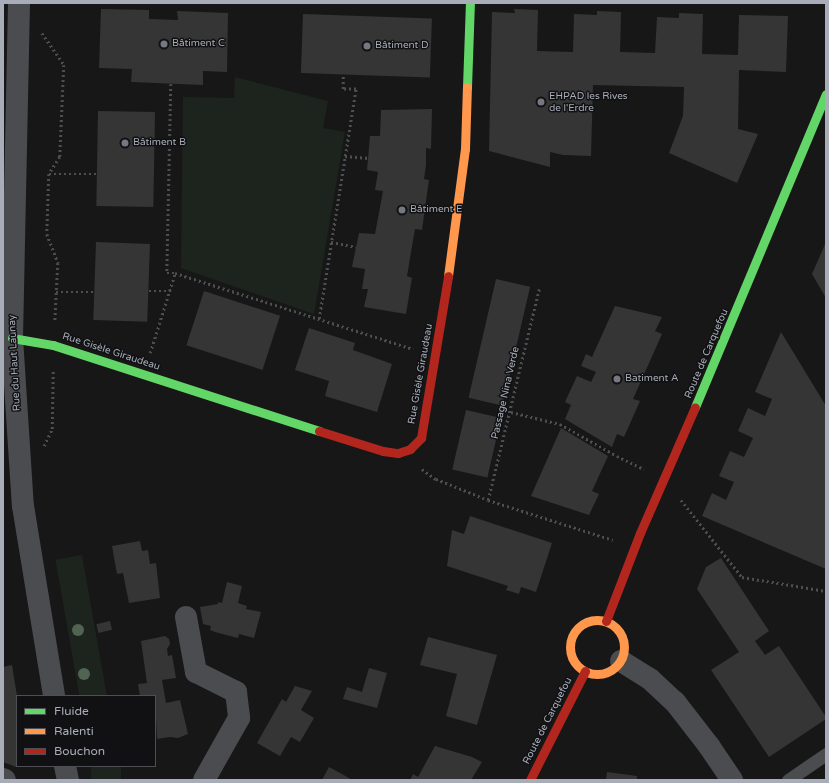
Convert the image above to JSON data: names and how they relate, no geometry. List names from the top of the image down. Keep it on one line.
{"streets":{"street":["Rue Gisèle Giraudeau","Route de Carquefou","Rue du Haut Launay"],"path":["Passage Nina Verde"]},"crossings":[["Rue Gisèle Giraudeau","Rue du Haut Launay"]],"places":["Bâtiment C","Bâtiment D","EHPAD les Rives de l'Erdre","Bâtiment B","Bâtiment E","Batiment A"],"legend":["Fluide","Ralenti","Bouchon"]}
